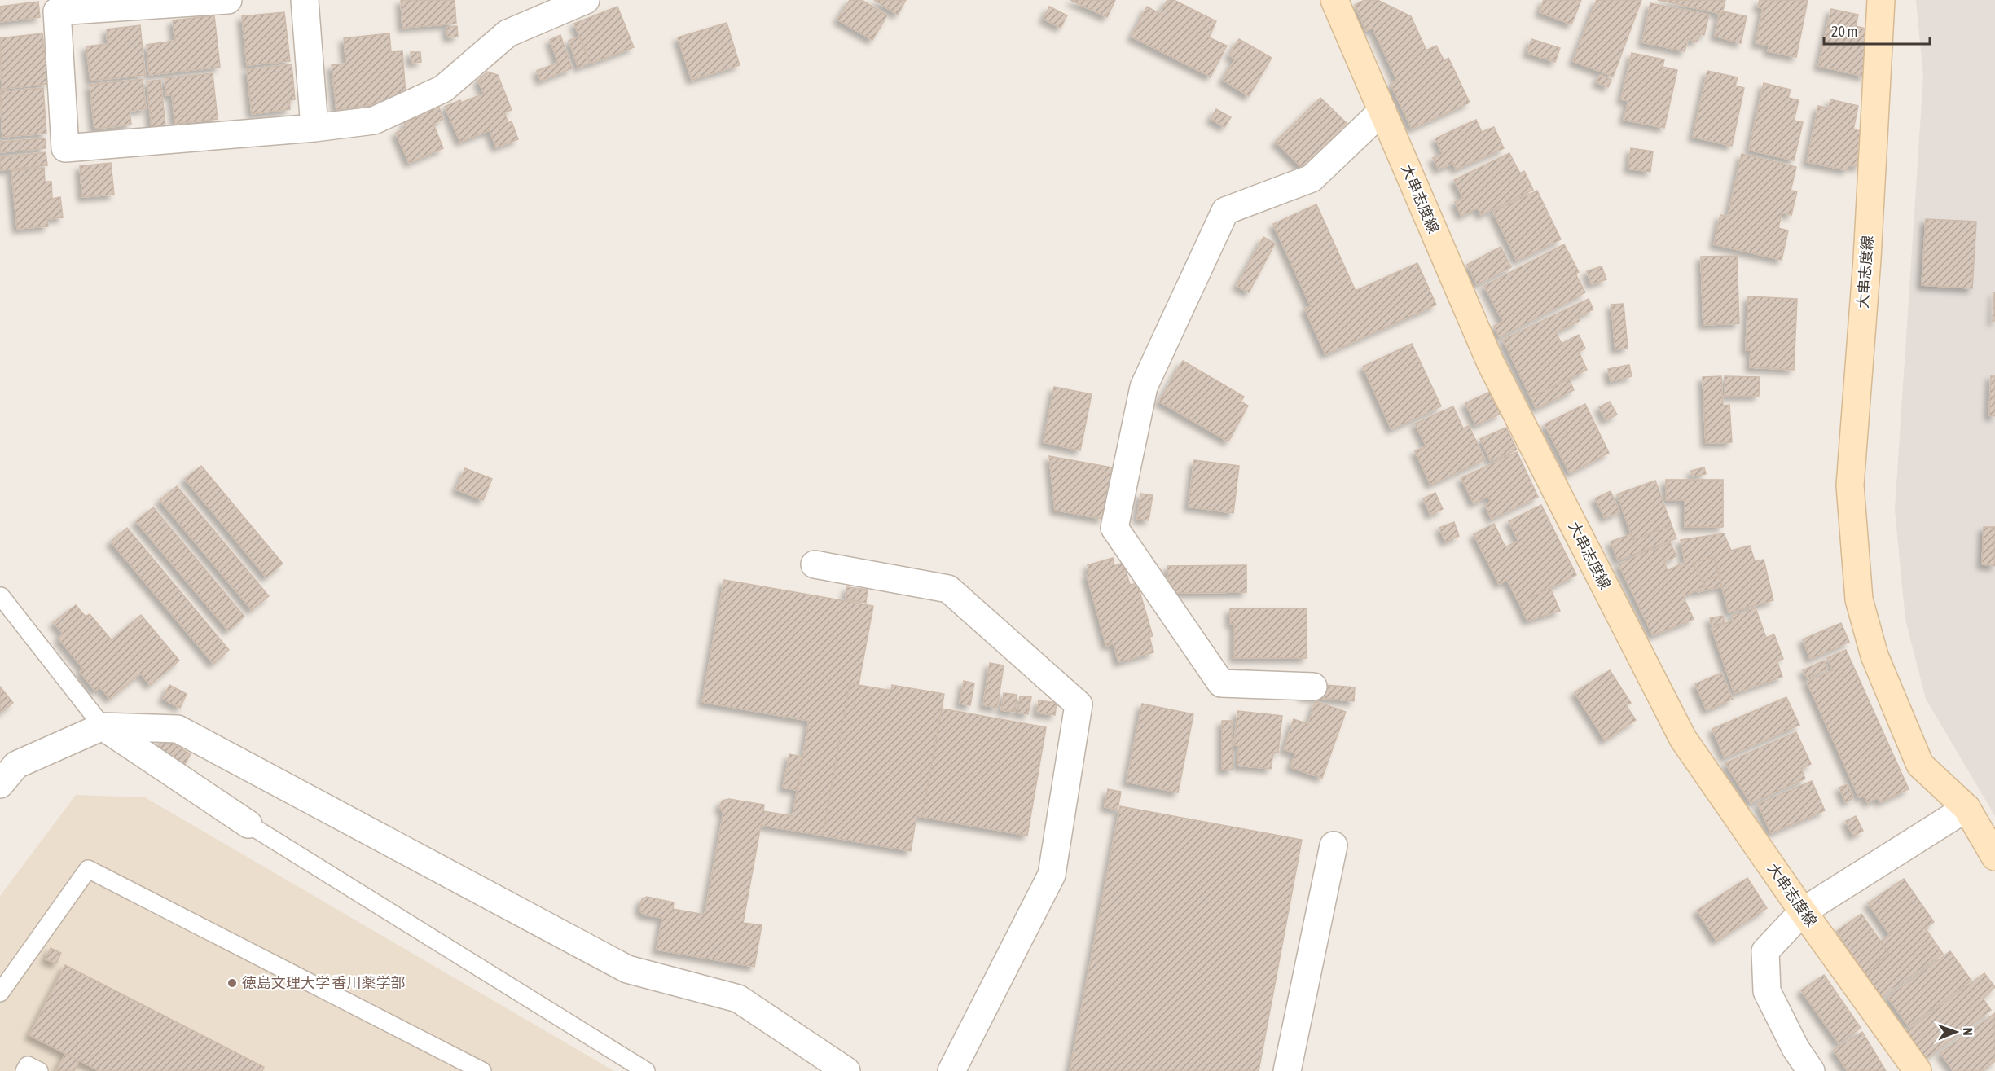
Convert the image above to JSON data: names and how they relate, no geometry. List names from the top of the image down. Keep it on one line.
{"streets":{"main road":["大串志度線"]},"places":["徳島文理大学 香川薬学部"],"scale_bar":"20 m","north":"right"}
